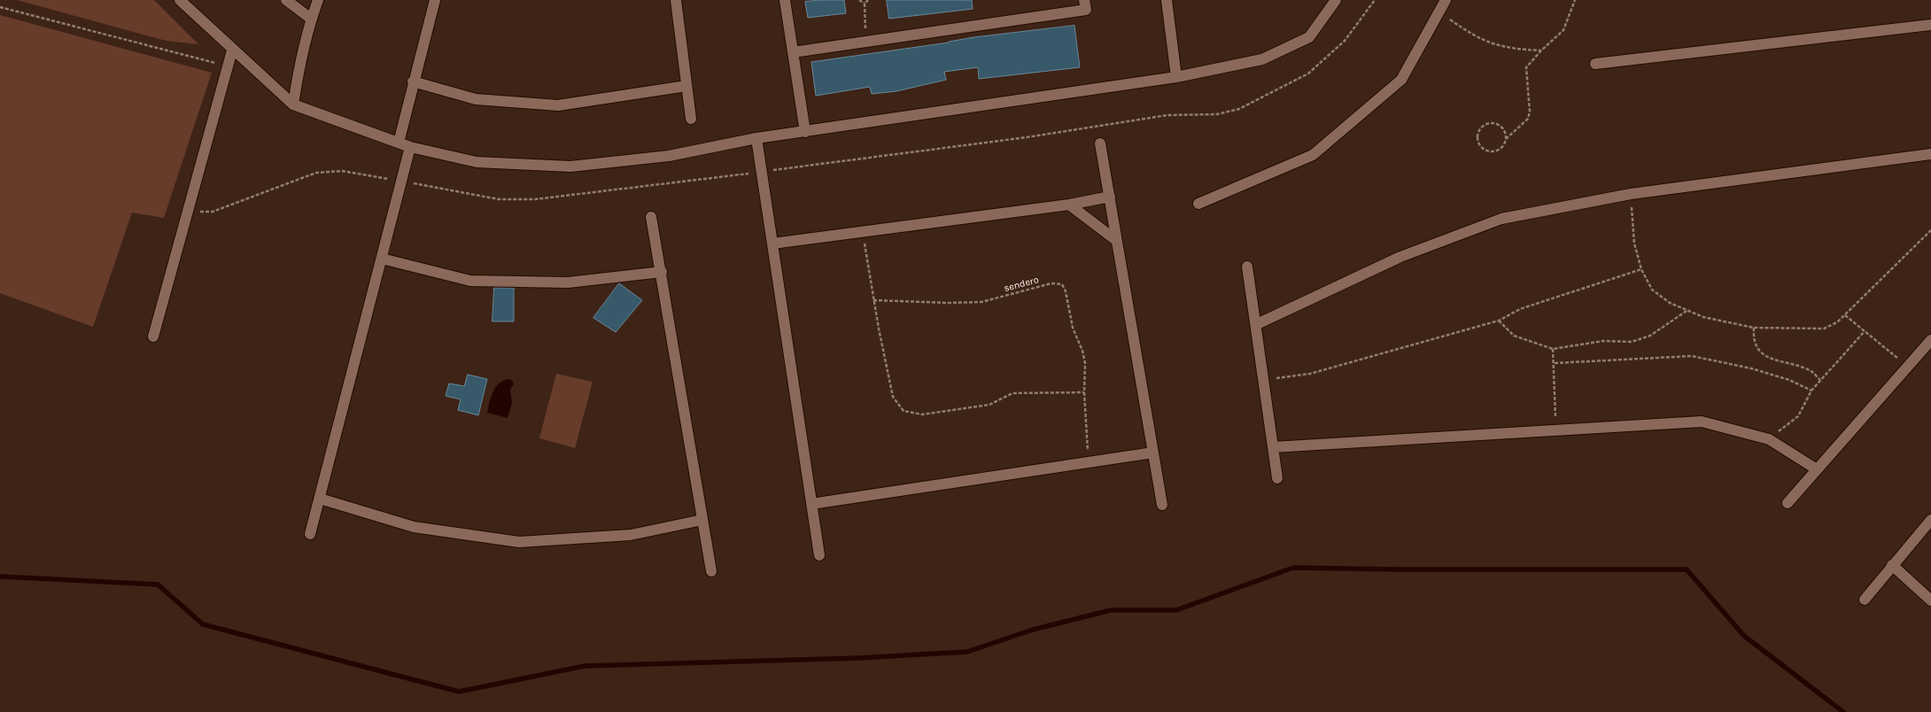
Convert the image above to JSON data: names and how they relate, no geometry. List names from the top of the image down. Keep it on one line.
{"streets":{"path":["sendero"]}}
